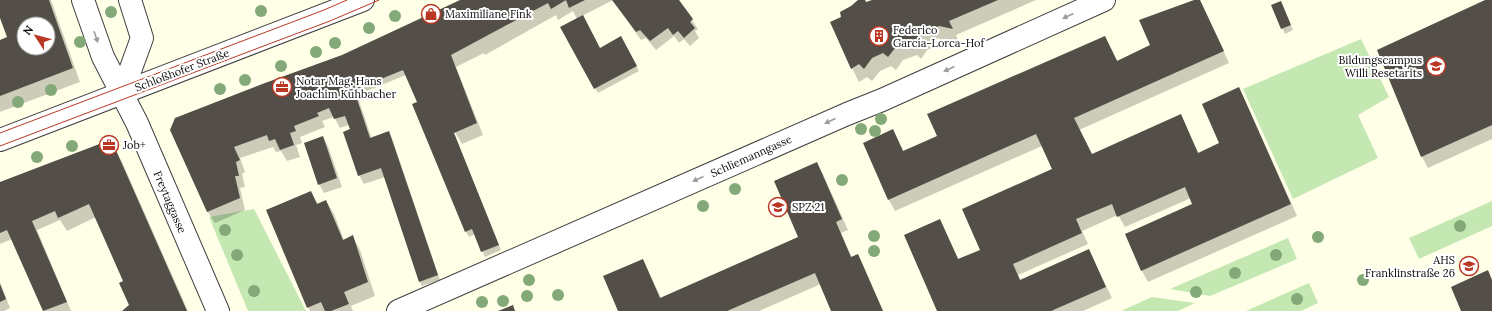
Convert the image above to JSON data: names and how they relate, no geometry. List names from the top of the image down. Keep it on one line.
{"streets":{"street":["Schloßhofer Straße","Schliemanngasse","Freytaggasse"]},"crossings":[["Schloßhofer Straße","Freytaggasse"]],"one_way":["Schliemanngasse"],"places":{"shop":["Maximiliane Fink"],"building":["Federico García-Lorca-Hof"],"school or university":["Bildungscampus Willi Resetarits","SPZ 21","AHS Franklinstraße 26"],"office":["Notar Mag. Hans Joachim Kühbacher","Job+"]},"north":"top left"}
